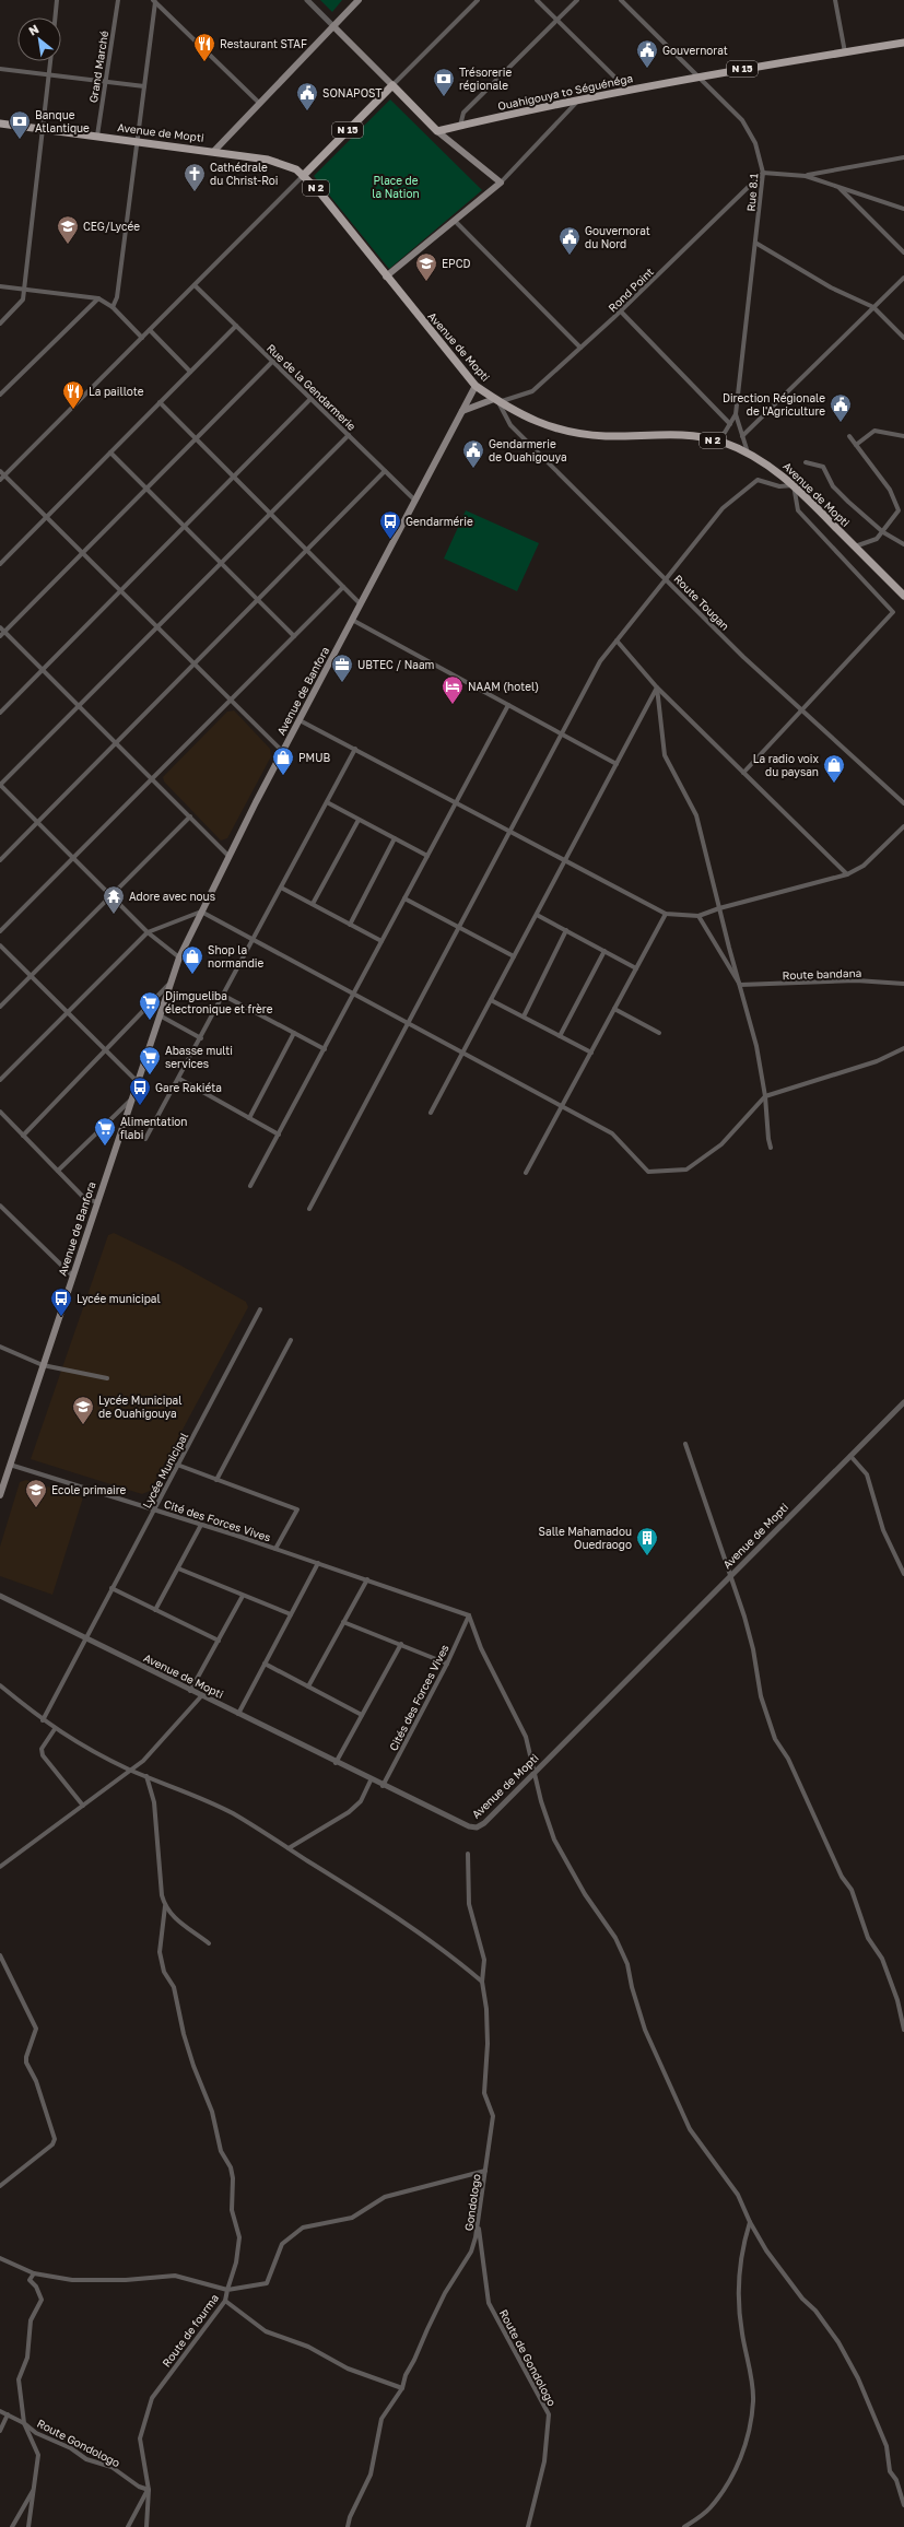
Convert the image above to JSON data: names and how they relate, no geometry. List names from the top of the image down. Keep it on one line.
{"streets":{"main road":["N 15","Ouahigouya to Séguénéga","Avenue de Mopti","N 2","Avenue de Banfora"],"street":["Grand Marché","Rue 8.1","Rond Point","Rue de la Gendarmerie","Route Tougan","Route bandana","Lycée Municipal","Cité des Forces Vives","Cités des Forces Vives","Gondologo","Route de fourma","Route de Gondologo","Route Gondologo"]},"crossings":[["Grand Marché","Avenue de Mopti"],["N 15","Avenue de Mopti"],["Ouahigouya to Séguénéga","Rue 8.1"],["Avenue de Mopti","Rue 8.1"],["Avenue de Mopti","Rond Point"],["Avenue de Mopti","Route Tougan"],["Avenue de Mopti","Avenue de Banfora"],["Avenue de Mopti","Lycée Municipal"],["Avenue de Mopti","Cités des Forces Vives"],["Rue 8.1","Rond Point"],["Rond Point","Route Tougan"],["Rue de la Gendarmerie","Avenue de Banfora"],["Avenue de Banfora","Cité des Forces Vives"],["Lycée Municipal","Cité des Forces Vives"],["Cité des Forces Vives","Cités des Forces Vives"],["Gondologo","Route de fourma"],["Gondologo","Route de Gondologo"],["Route de fourma","Route Gondologo"]],"parks":["Place de la Nation"],"places":{"restaurant":["Restaurant STAF","La paillote"],"public building":["Gouvernorat","SONAPOST","Gouvernorat du Nord","Direction Régionale de l'Agriculture","Gendarmerie de Ouahigouya"],"bank":["Trésorerie régionale","Banque Atlantique"],"church":["Cathédrale du Christ-Roi"],"school or university":["CEG/Lycée","EPCD","Lycée Municipal de Ouahigouya","Ecole primaire"],"bus stop":["Gendarmérie","Gare Rakiéta","Lycée municipal"],"office":["UBTEC / Naam"],"hotel":["NAAM (hotel)"],"shop":["PMUB","La radio voix du paysan","Shop la normandie"],"temple":["Adore avec nous"],"supermarket":["Djimgueliba électronique et frère","Abasse multi services","Alimentation flabi"],"building":["Salle Mahamadou Ouedraogo"]},"north":"top left"}
